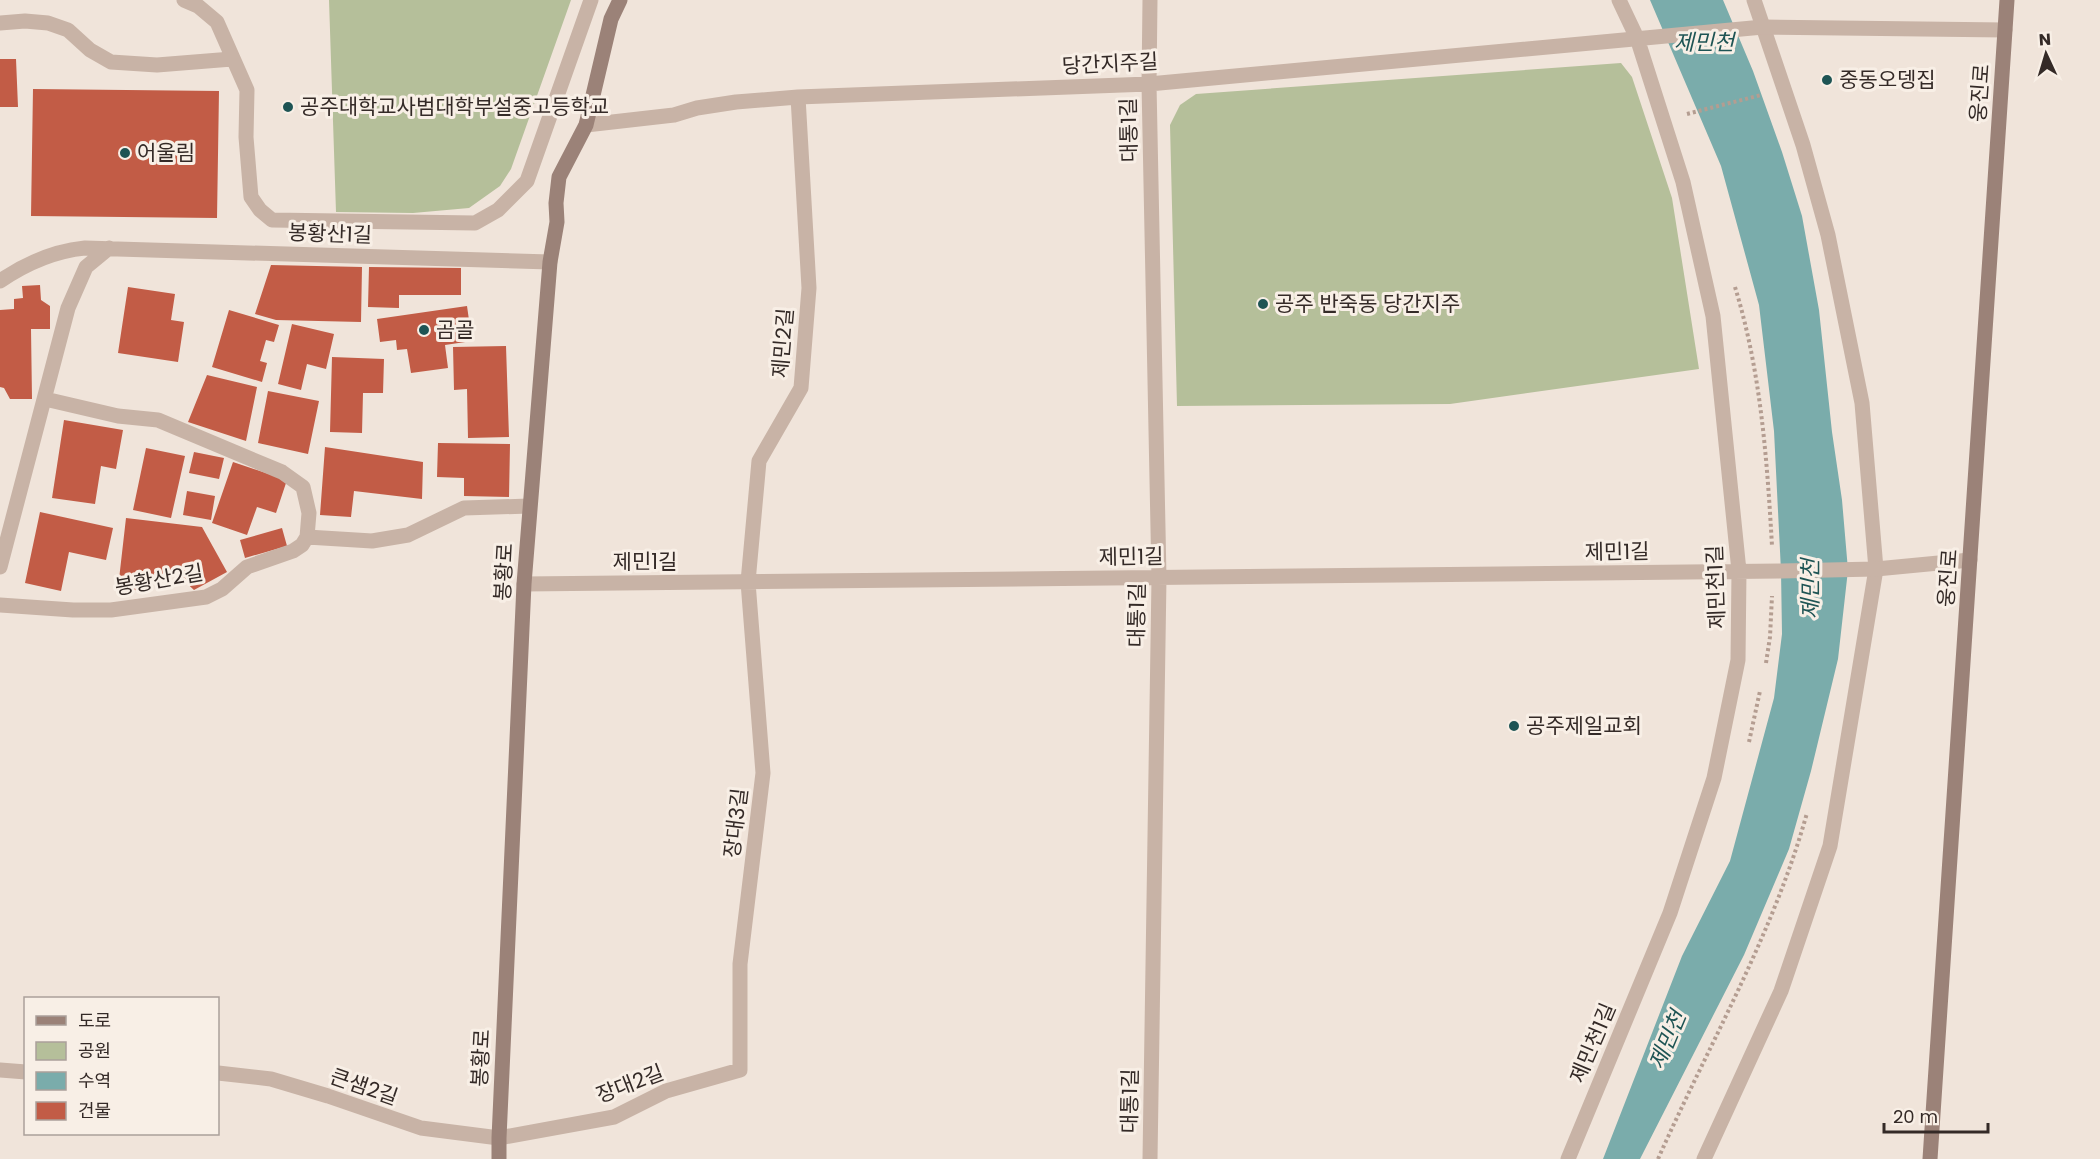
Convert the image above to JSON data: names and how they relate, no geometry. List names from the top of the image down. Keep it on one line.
{"streets":{"main road":["웅진로","봉황로"],"street":["당간지주길","대통1길","봉황산1길","제민2길","제민1길","봉황산2길","제민천1길","장대3길","장대2길","큰샘2길"]},"crossings":[["당간지주길","웅진로"],["당간지주길","대통1길"],["당간지주길","제민2길"],["당간지주길","봉황로"],["당간지주길","제민천1길"],["대통1길","제민1길"],["봉황산1길","봉황로"],["제민2길","제민1길"],["제민2길","장대3길"],["제민1길","봉황로"],["제민1길","제민천1길"],["제민1길","장대3길"],["봉황로","장대2길"],["봉황로","큰샘2길"],["장대3길","장대2길"],["장대2길","큰샘2길"]],"water":["제민천"],"places":["중동오뎅집","공주대학교사범대학부설중고등학교","어울림","공주 반죽동 당간지주","곰골","공주제일교회"],"legend":["도로","공원","수역","건물"],"scale_bar":"20 m","north":"top"}
